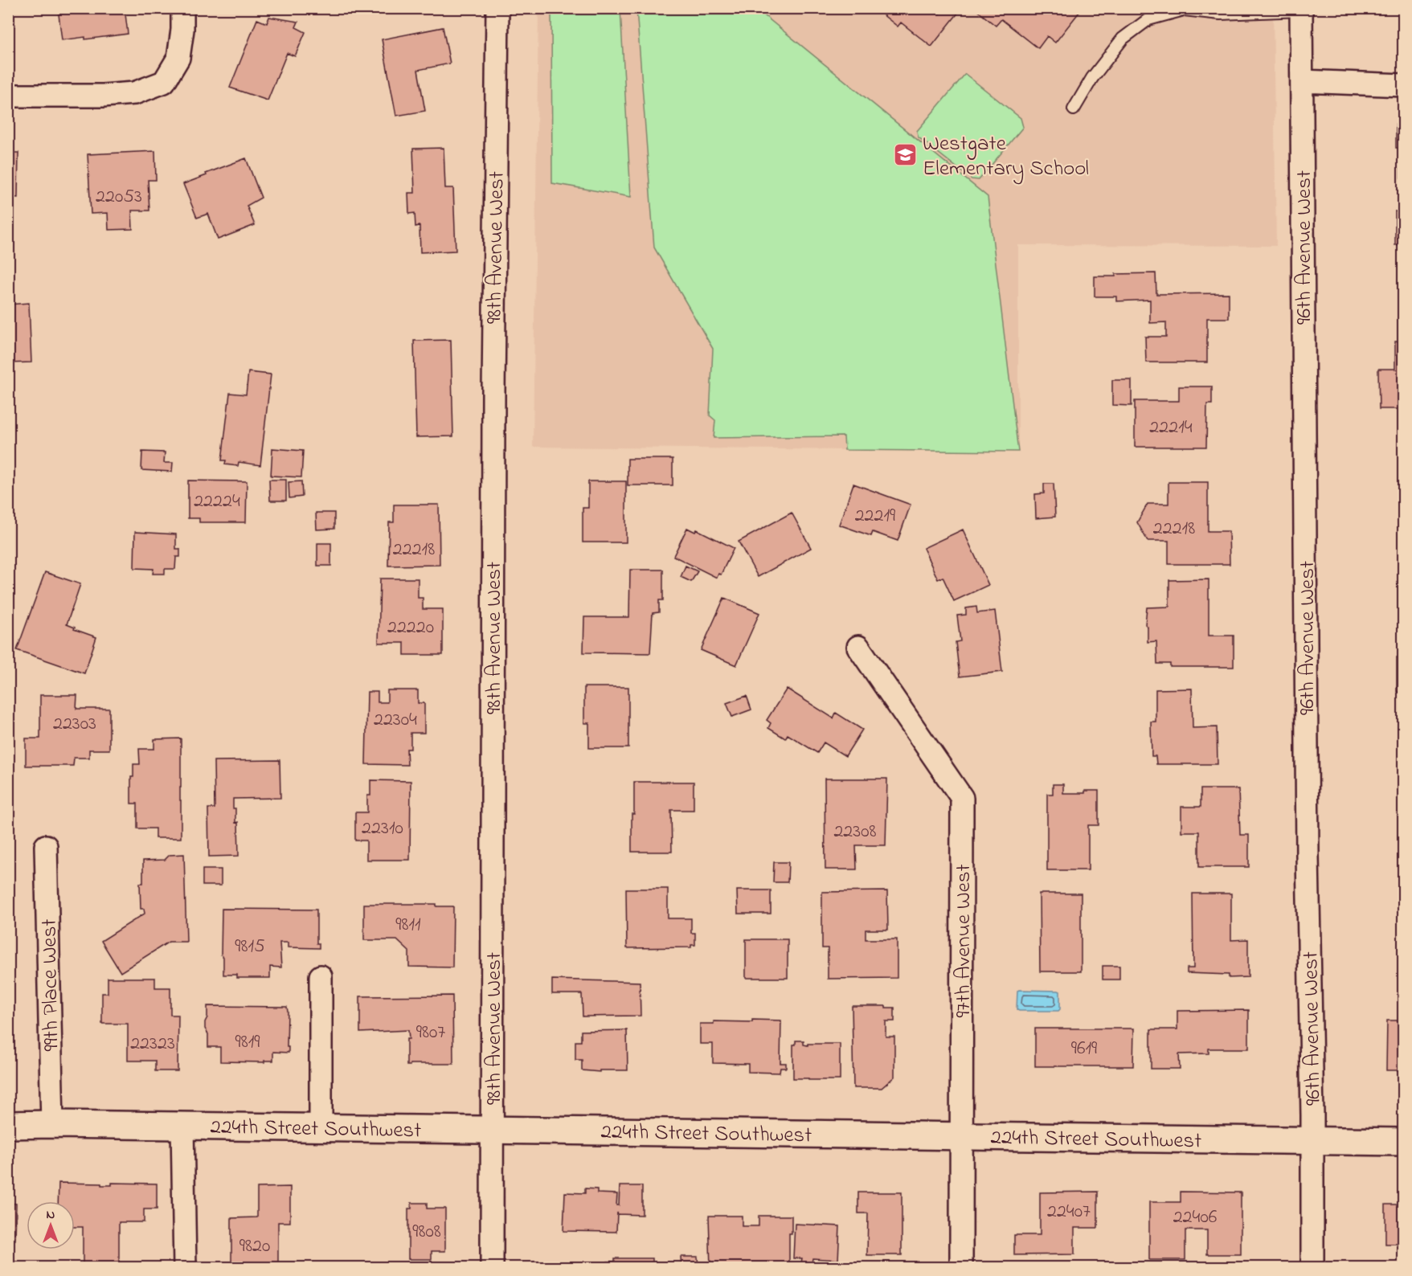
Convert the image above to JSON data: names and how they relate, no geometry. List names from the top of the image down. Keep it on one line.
{"streets":{"street":["98th Avenue West","96th Avenue West","97th Avenue West","99th Place West","224th Street Southwest"]},"crossings":[["98th Avenue West","224th Street Southwest"],["96th Avenue West","224th Street Southwest"],["97th Avenue West","224th Street Southwest"],["99th Place West","224th Street Southwest"]],"places":{"school or university":["Westgate Elementary School"]},"house_numbers":["22053","22214","22224","22219","22218","22218","22220","22304","22303","22310","22308","9811","9815","9807","9819","22323","9619","22407","22406","9808","9820"],"north":"top"}
